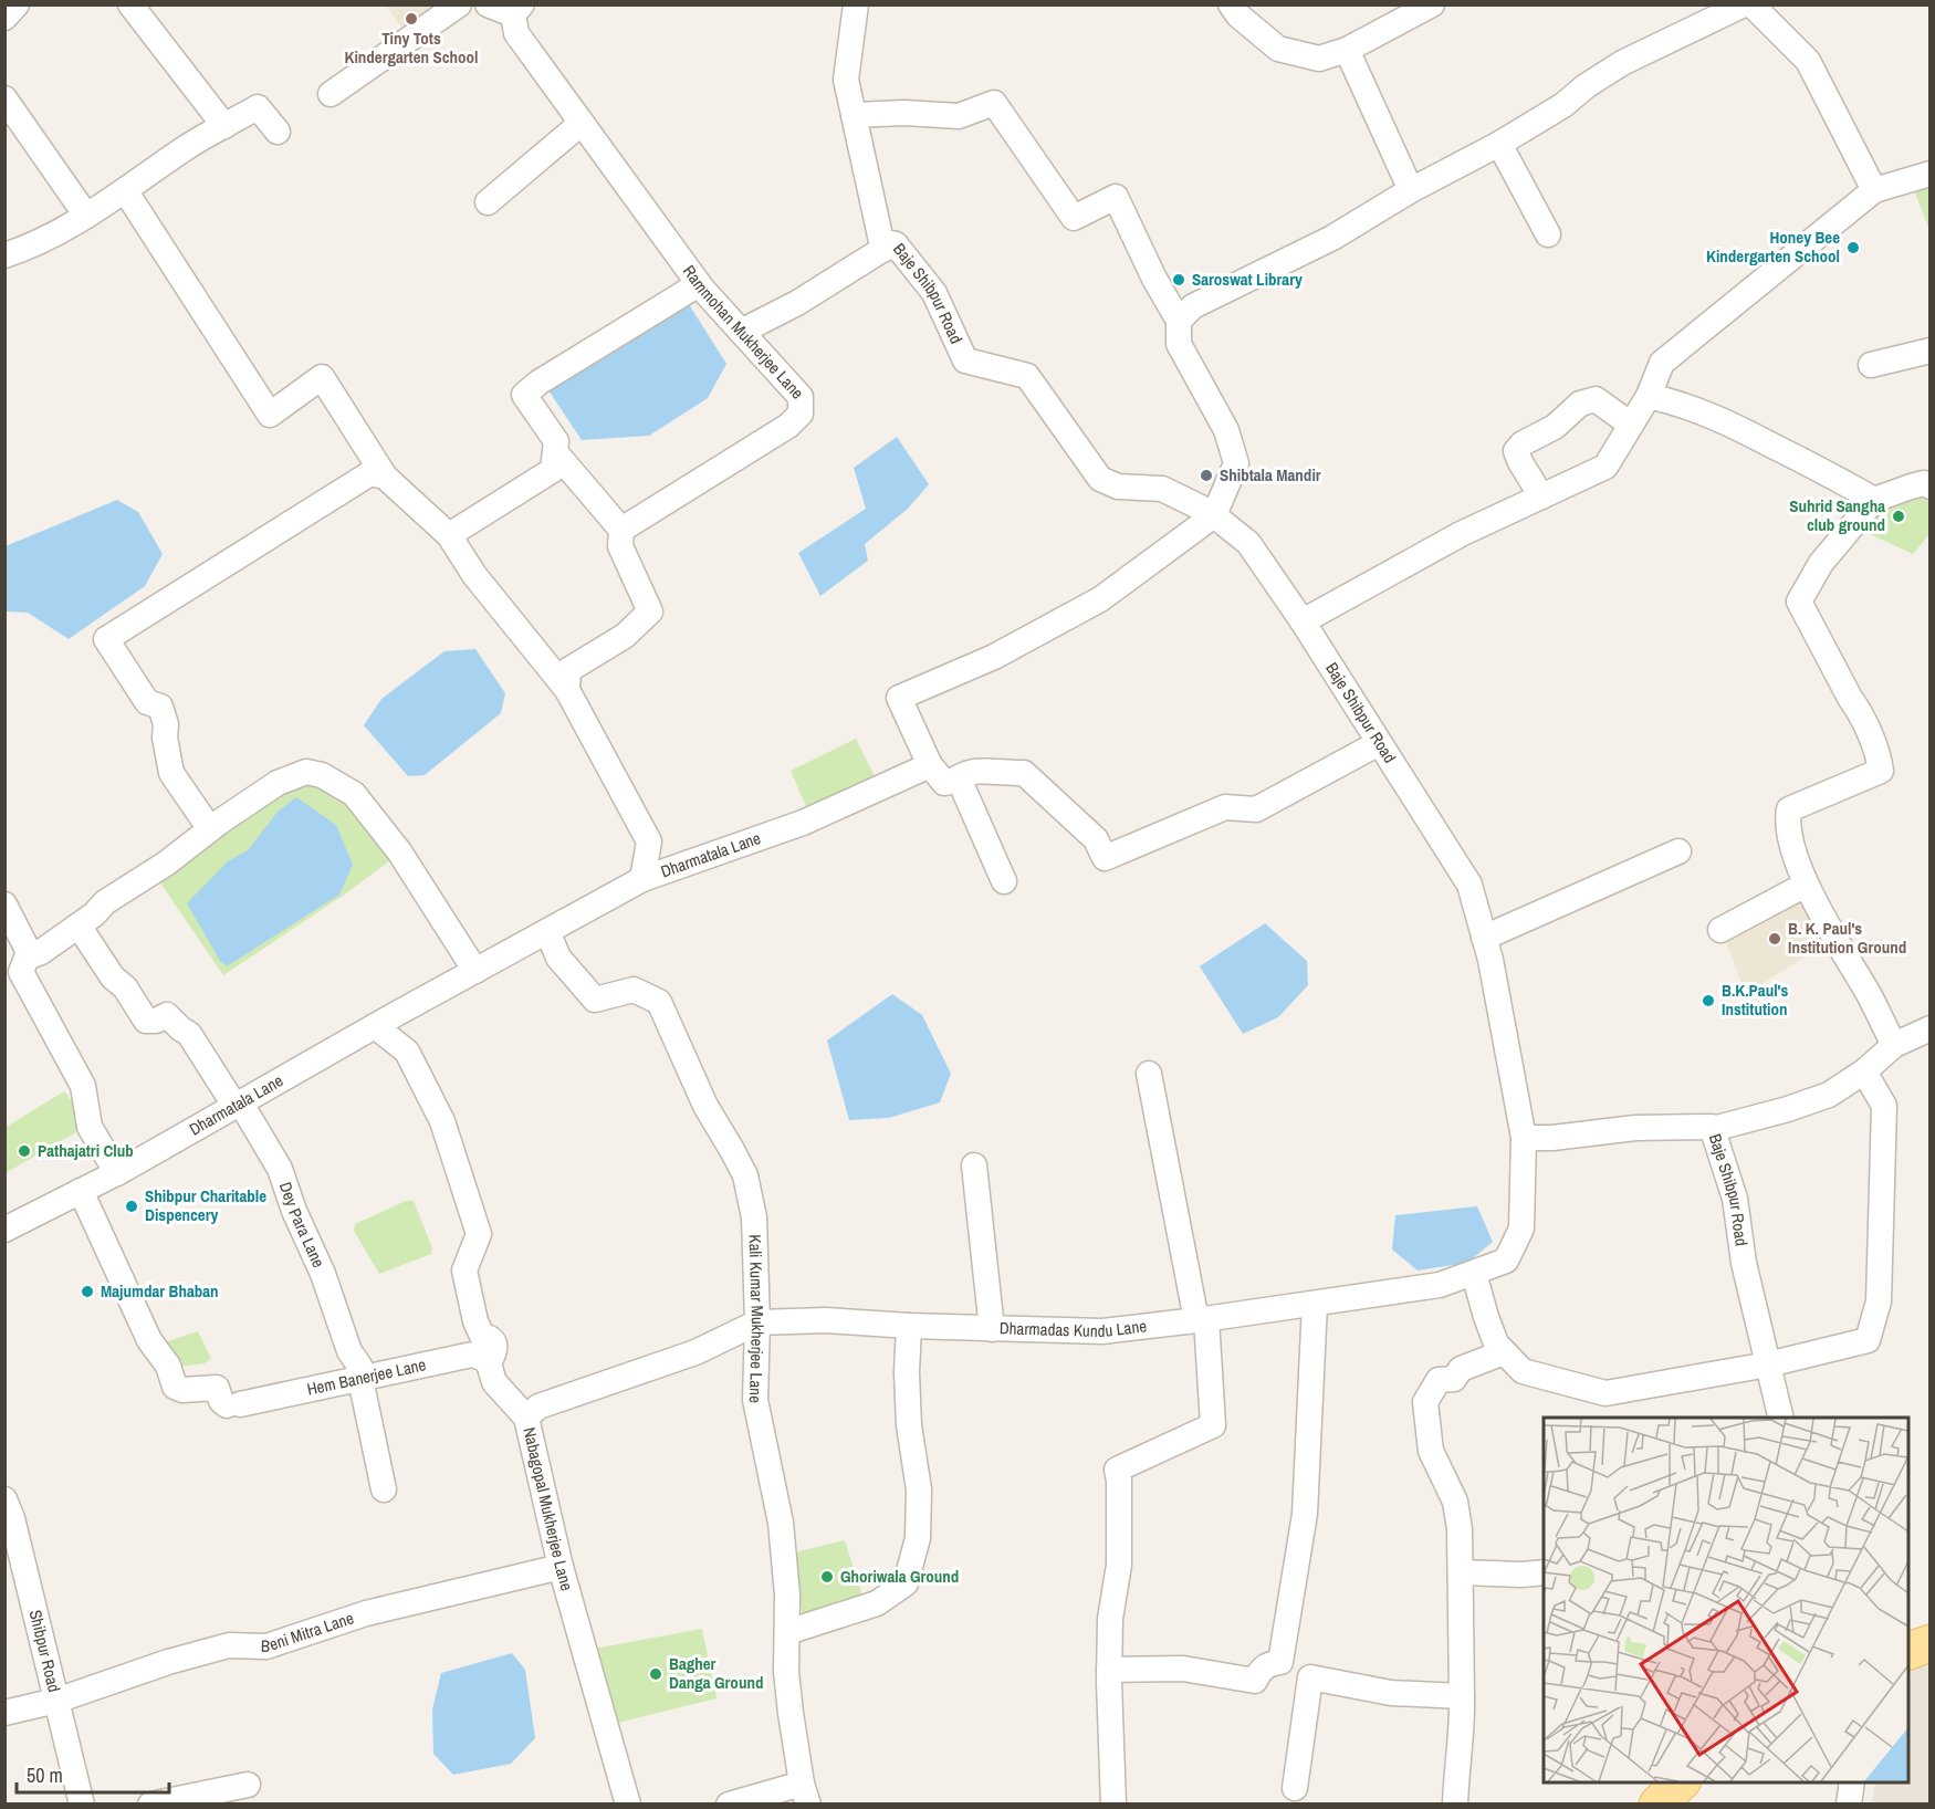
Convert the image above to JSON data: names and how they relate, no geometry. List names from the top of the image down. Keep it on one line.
{"streets":{"street":["Baje Shibpur Road","Rammohan Mukherjee Lane","Dharmatala Lane","Dey Para Lane","Kali Kumar Mukherjee Lane","Dharmadas Kundu Lane","Hem Banerjee Lane","Nabagopal Mukherjee Lane","Beni Mitra Lane","Shibpur Road"]},"crossings":[["Baje Shibpur Road","Dharmadas Kundu Lane"],["Dharmatala Lane","Dey Para Lane"],["Dharmatala Lane","Kali Kumar Mukherjee Lane"],["Dharmatala Lane","Hem Banerjee Lane"],["Dharmatala Lane","Nabagopal Mukherjee Lane"],["Dey Para Lane","Hem Banerjee Lane"],["Kali Kumar Mukherjee Lane","Dharmadas Kundu Lane"],["Dharmadas Kundu Lane","Nabagopal Mukherjee Lane"],["Hem Banerjee Lane","Nabagopal Mukherjee Lane"],["Nabagopal Mukherjee Lane","Beni Mitra Lane"],["Beni Mitra Lane","Shibpur Road"]],"places":["Tiny Tots Kindergarten School","Honey Bee Kindergarten School","Saroswat Library","Shibtala Mandir","Suhrid Sangha club ground","B. K. Paul's Institution Ground","B.K.Paul's Institution","Pathajatri Club","Shibpur Charitable Dispencery","Majumdar Bhaban","Ghoriwala Ground","Bagher Danga Ground"],"scale_bar":"50 m"}
